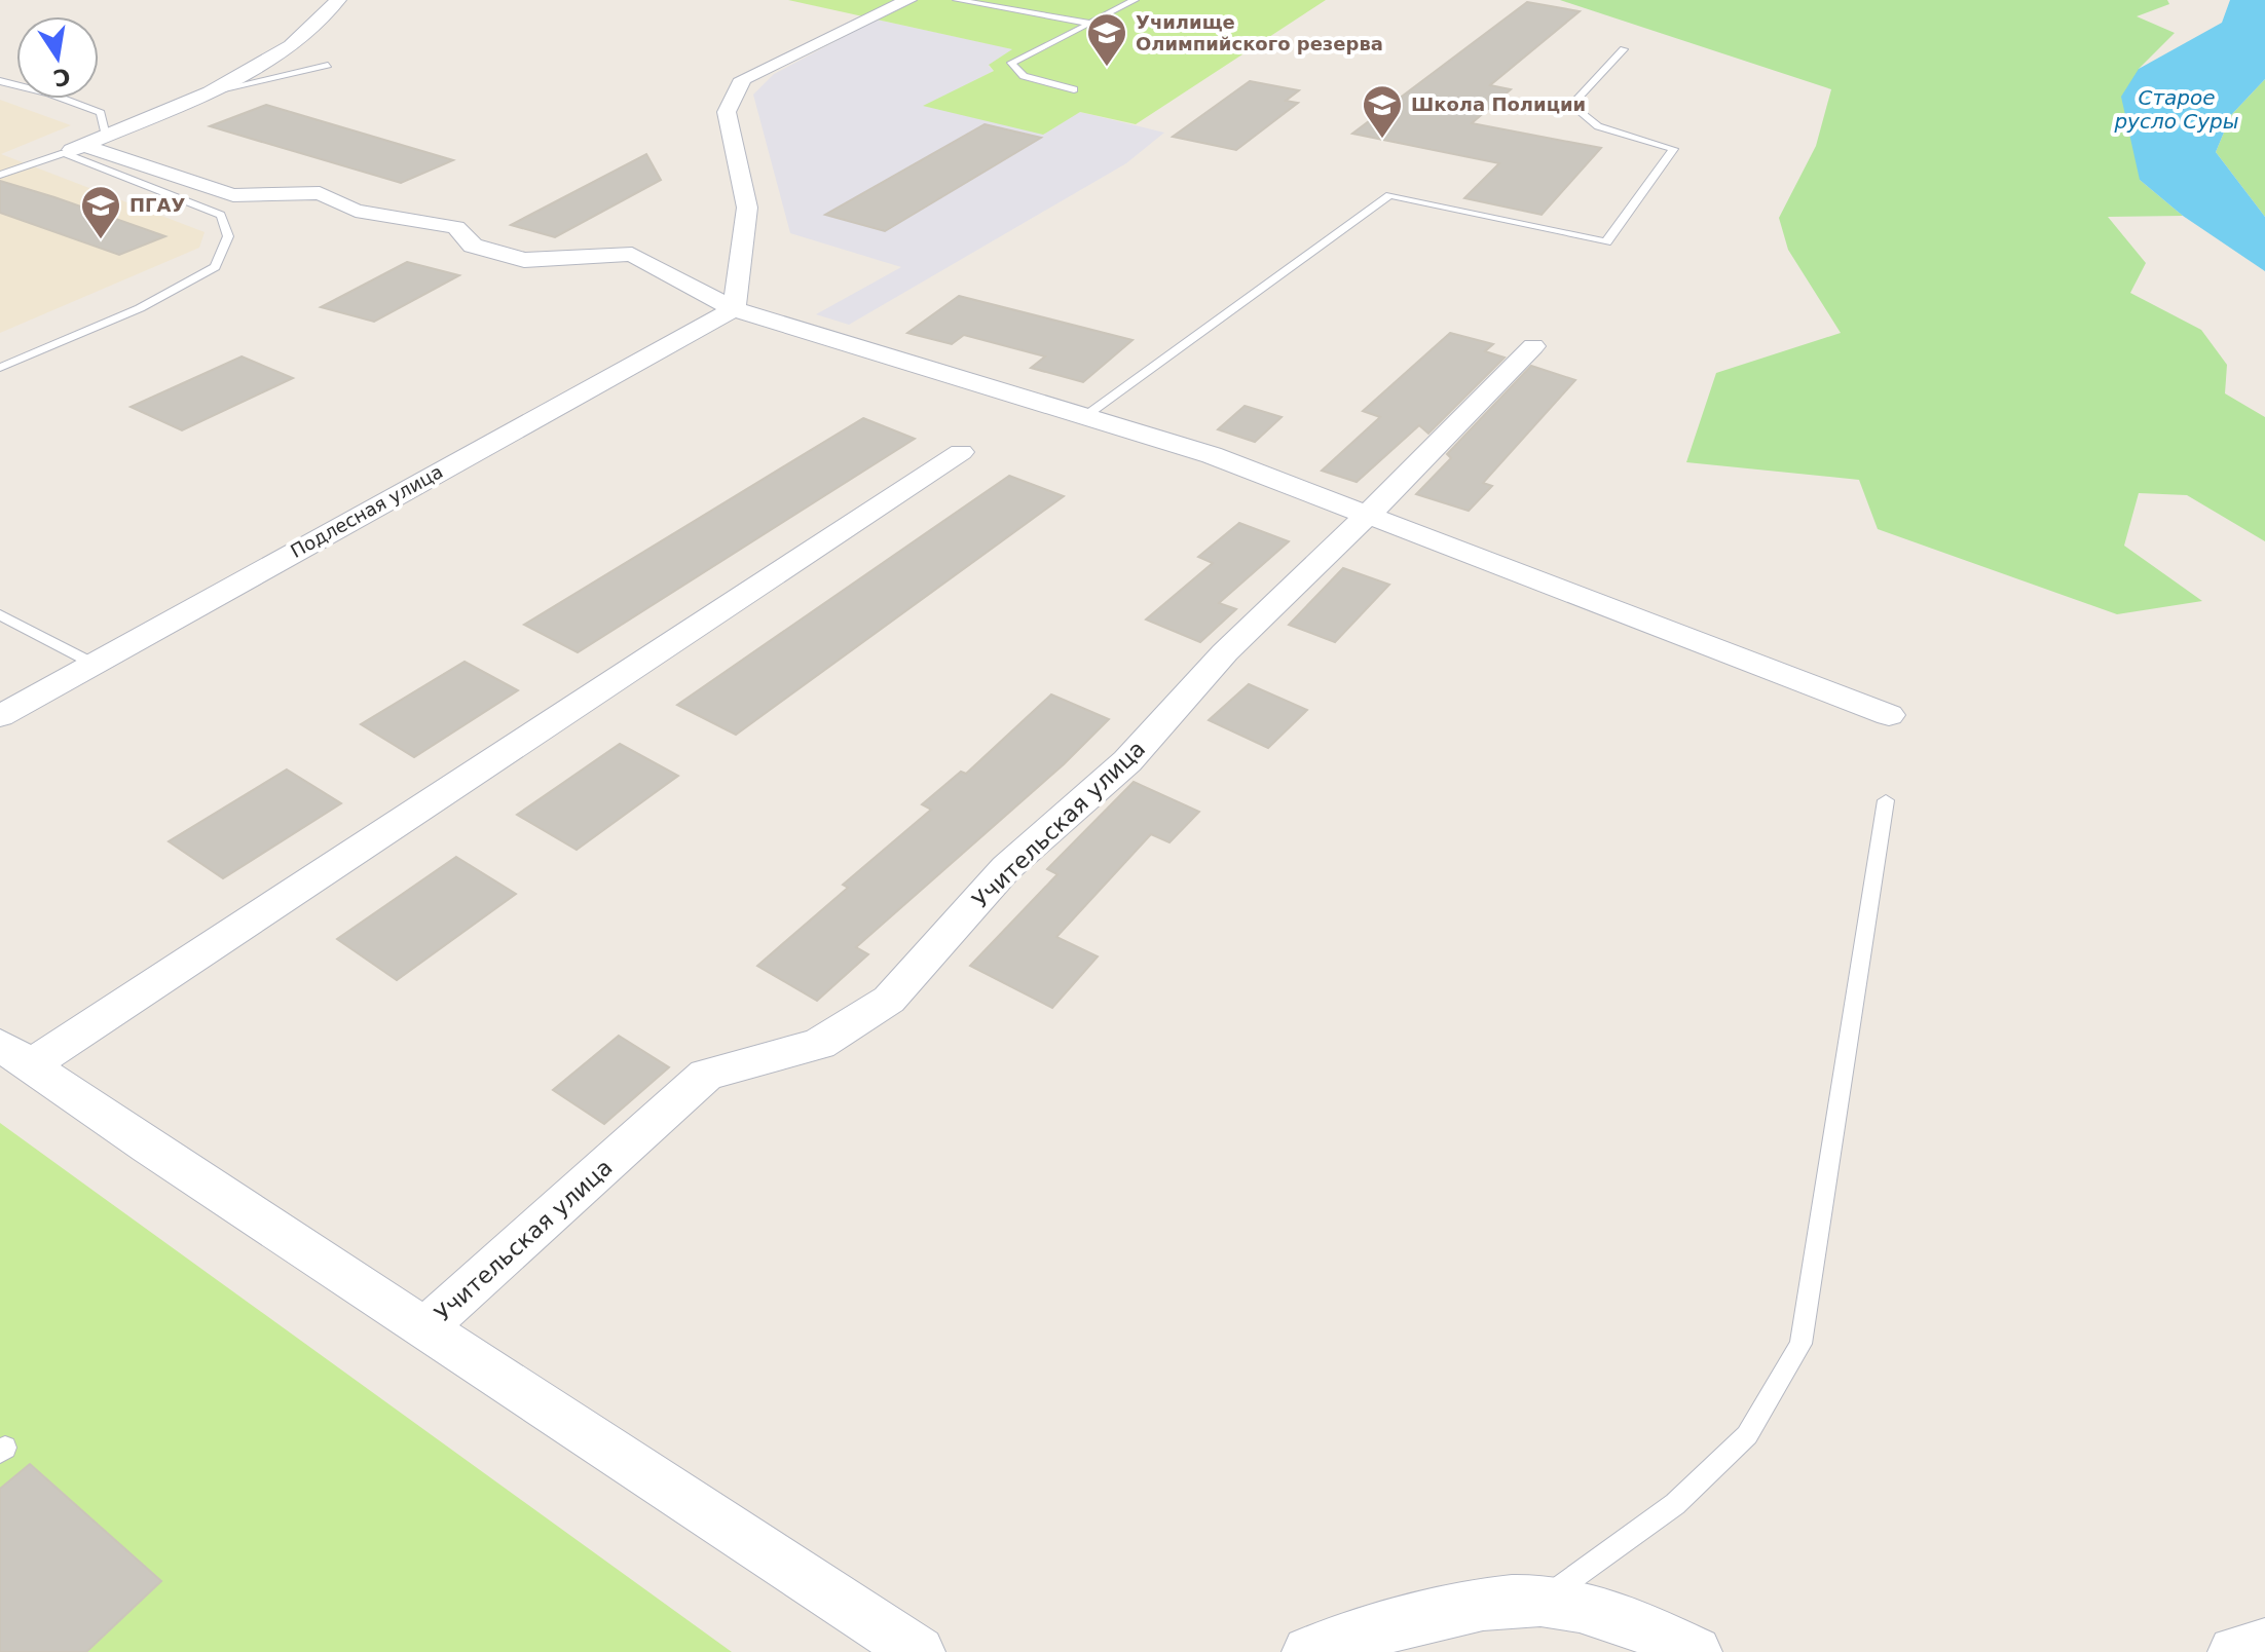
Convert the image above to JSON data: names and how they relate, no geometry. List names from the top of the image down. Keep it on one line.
{"streets":{"street":["Подлесная улица","Учительская улица"]},"water":["Старое русло Суры"],"places":{"school or university":["Училище Олимпийского резерва","Школа Полиции","ПГАУ"]},"north":"bottom"}
